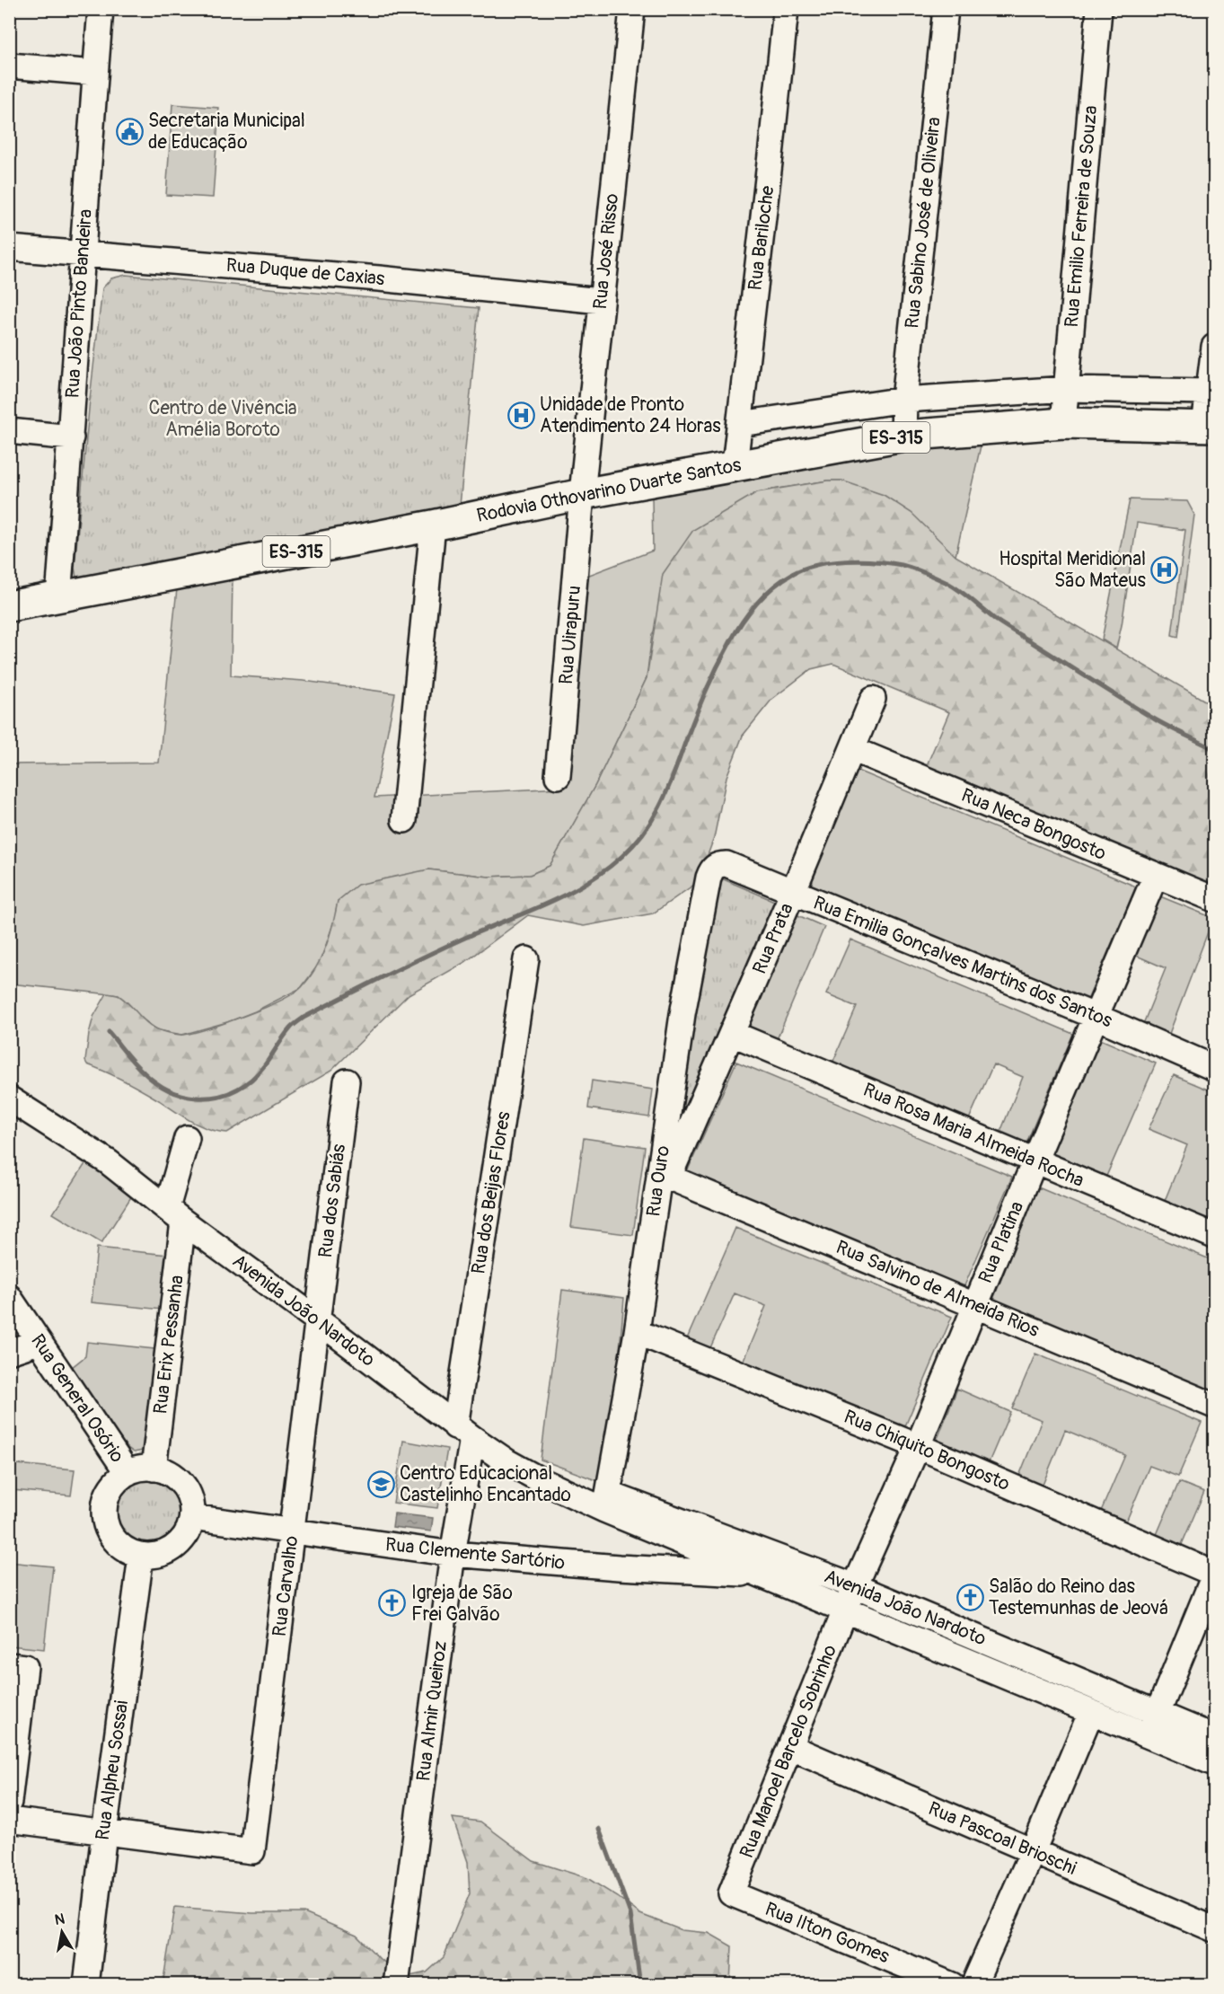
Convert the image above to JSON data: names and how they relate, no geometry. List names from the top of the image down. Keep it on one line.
{"streets":{"main road":["ES-315","Rodovia Othovarino Duarte Santos"],"street":["Rua Emilio Ferreira de Souza","Rua Sabino José de Oliveira","Rua Bariloche","Rua José Risso","Rua Duque de Caxias","Rua João Pinto Bandeira","Rua Uirapuru","Rua Neca Bongosto","Rua Prata","Rua Emilia Gonçalves Martins dos Santos","Rua Rosa Maria Almeida Rocha","Rua Ouro","Rua dos Beijas Flores","Rua dos Sabiás","Rua Platina","Rua Salvino de Almeida Rios","Avenida João Nardoto","Rua Erix Pessanha","Rua General Osório","Rua Chiquito Bongosto","Rua Clemente Sartório","Rua Carvalho","Rua Almir Queiroz","Rua Manoel Barcelo Sobrinho","Rua Alpheu Sossai","Rua Pascoal Brioschi","Rua Ilton Gomes"]},"crossings":[["Rua Emilio Ferreira de Souza","Rodovia Othovarino Duarte Santos"],["Rua Sabino José de Oliveira","Rodovia Othovarino Duarte Santos"],["Rua Bariloche","Rodovia Othovarino Duarte Santos"],["Rua José Risso","Rua Duque de Caxias"],["Rua José Risso","Rodovia Othovarino Duarte Santos"],["Rua José Risso","Rua Uirapuru"],["Rua Duque de Caxias","Rua João Pinto Bandeira"],["Rua João Pinto Bandeira","Rodovia Othovarino Duarte Santos"],["Rodovia Othovarino Duarte Santos","Rua Uirapuru"],["Rua Neca Bongosto","Rua Prata"],["Rua Neca Bongosto","Rua Platina"],["Rua Prata","Rua Emilia Gonçalves Martins dos Santos"],["Rua Prata","Rua Rosa Maria Almeida Rocha"],["Rua Prata","Rua Ouro"],["Rua Prata","Rua Salvino de Almeida Rios"],["Rua Emilia Gonçalves Martins dos Santos","Rua Ouro"],["Rua Emilia Gonçalves Martins dos Santos","Rua Platina"],["Rua Rosa Maria Almeida Rocha","Rua Platina"],["Rua Ouro","Rua Salvino de Almeida Rios"],["Rua Ouro","Avenida João Nardoto"],["Rua Ouro","Rua Chiquito Bongosto"],["Rua dos Beijas Flores","Avenida João Nardoto"],["Rua dos Beijas Flores","Rua Almir Queiroz"],["Rua dos Sabiás","Avenida João Nardoto"],["Rua dos Sabiás","Rua Carvalho"],["Rua Platina","Rua Salvino de Almeida Rios"],["Rua Platina","Avenida João Nardoto"],["Rua Platina","Rua Chiquito Bongosto"],["Rua Platina","Rua Manoel Barcelo Sobrinho"],["Avenida João Nardoto","Rua Erix Pessanha"],["Avenida João Nardoto","Rua Clemente Sartório"],["Avenida João Nardoto","Rua Carvalho"],["Avenida João Nardoto","Rua Almir Queiroz"],["Avenida João Nardoto","Rua Manoel Barcelo Sobrinho"],["Rua Erix Pessanha","Rua General Osório"],["Rua Erix Pessanha","Rua Clemente Sartório"],["Rua Erix Pessanha","Rua Alpheu Sossai"],["Rua General Osório","Rua Clemente Sartório"],["Rua General Osório","Rua Alpheu Sossai"],["Rua Clemente Sartório","Rua Carvalho"],["Rua Clemente Sartório","Rua Almir Queiroz"],["Rua Clemente Sartório","Rua Alpheu Sossai"],["Rua Carvalho","Rua Alpheu Sossai"],["Rua Manoel Barcelo Sobrinho","Rua Pascoal Brioschi"],["Rua Manoel Barcelo Sobrinho","Rua Ilton Gomes"]],"parks":["Centro de Vivência Amélia Boroto"],"places":{"public building":["Secretaria Municipal de Educação"],"hospital":["Unidade de Pronto Atendimento 24 Horas","Hospital Meridional São Mateus"],"school or university":["Centro Educacional Castelinho Encantado"],"church":["Salão do Reino das Testemunhas de Jeová","Igreja de São Frei Galvão"]},"north":"top"}
